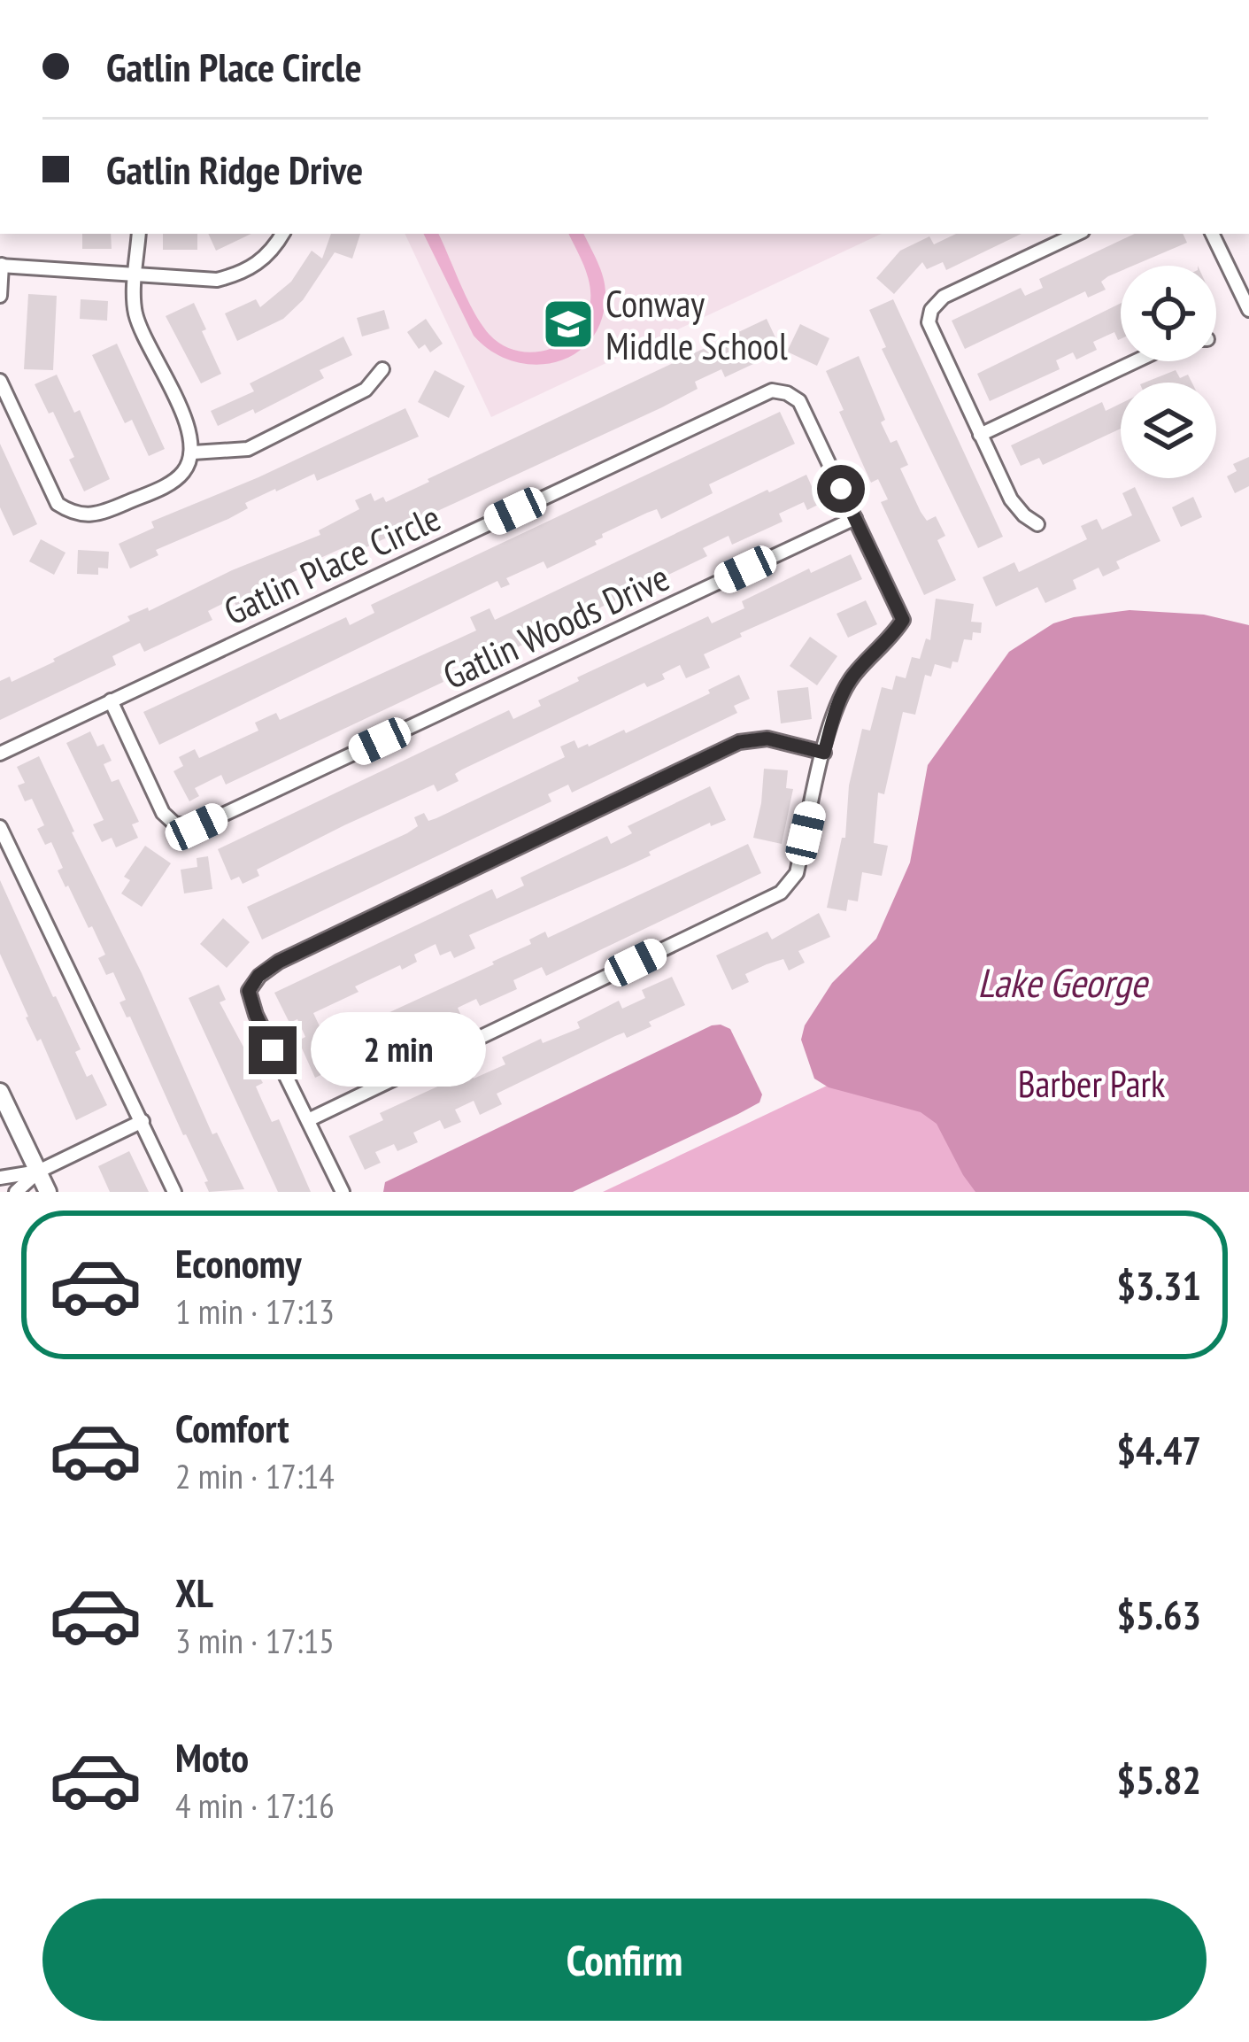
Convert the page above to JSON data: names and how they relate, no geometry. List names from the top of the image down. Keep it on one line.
{"streets":{"street":["Gatlin Place Circle","Gatlin Woods Drive"]},"crossings":[["Gatlin Place Circle","Gatlin Woods Drive"]],"water":["Lake George"],"parks":["Barber Park"],"places":{"school or university":["Conway Middle School"]},"page":{"banner":["Gatlin Place Circle","Gatlin Ridge Drive"],"bubble":"2 min","list":[{"name":"Economy","note":"1 min · 17:13","value":"$3.31"},{"name":"Comfort","note":"2 min · 17:14","value":"$4.47"},{"name":"XL","note":"3 min · 17:15","value":"$5.63"},{"name":"Moto","note":"4 min · 17:16","value":"$5.82"}],"buttons":"Confirm"}}
